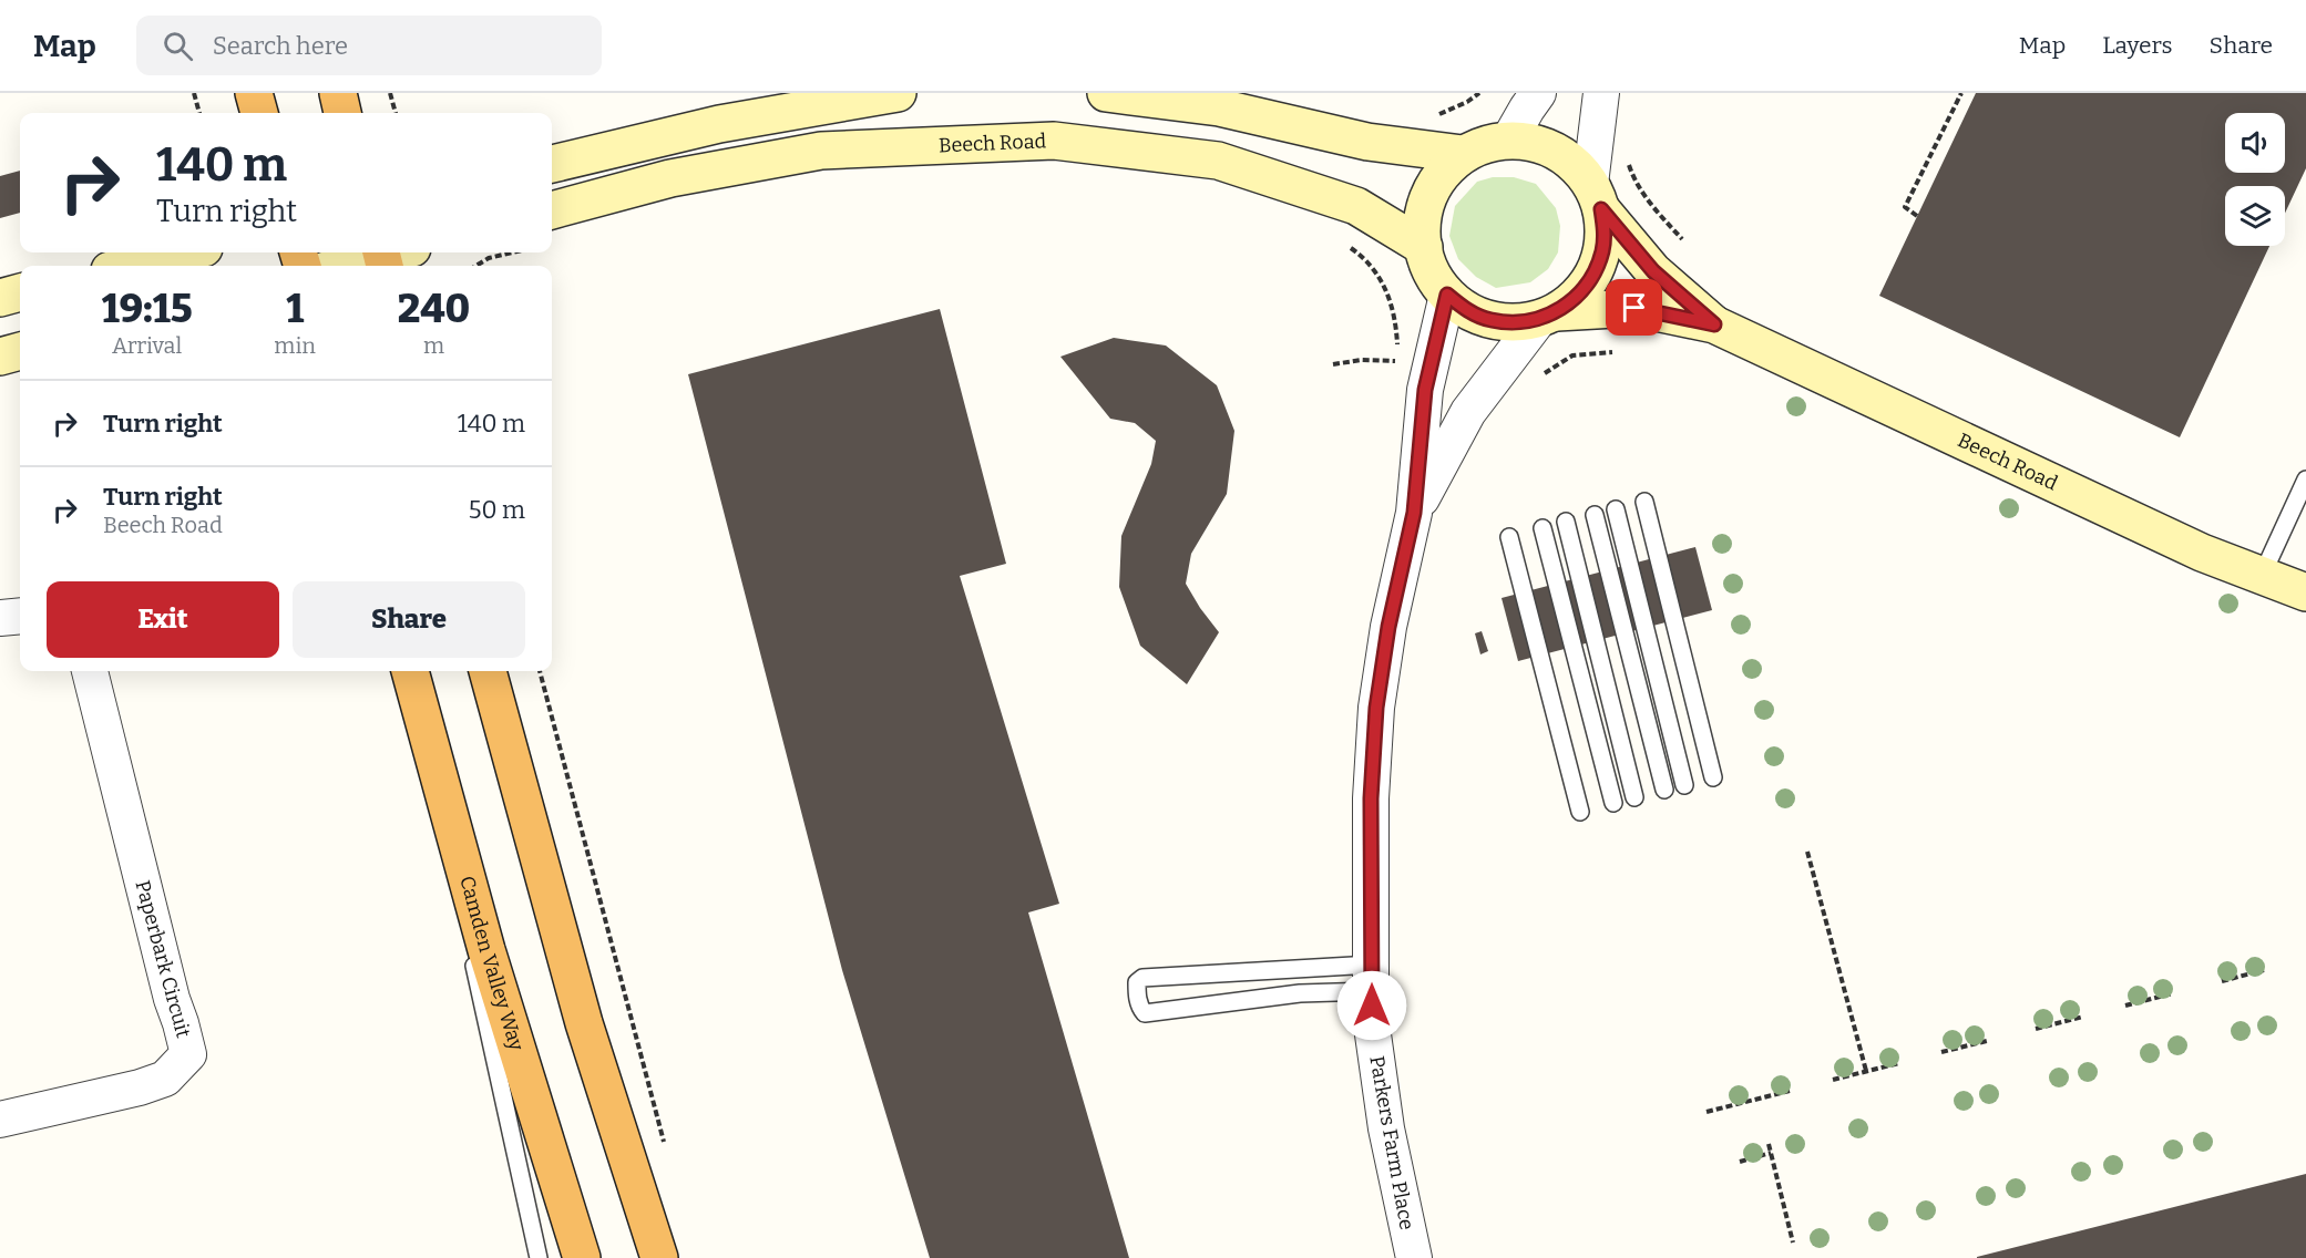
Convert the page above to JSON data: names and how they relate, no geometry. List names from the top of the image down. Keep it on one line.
{"streets":{"highway":["Camden Valley Way"],"main road":["Beech Road"],"street":["Paperbark Circuit","Parkers Farm Place"]},"crossings":[["Beech Road","Parkers Farm Place"]],"page":{"header":"Map","search":"Search here","nav":["Map","Layers","Share"],"turn":["140 m","Turn right"],"eta":["19:15","Arrival","1","min","240","m"],"list":[{"name":"Turn right","value":"140 m"},{"name":"Turn right","note":"Beech Road","value":"50 m"}],"buttons":["Exit","Share"]}}
